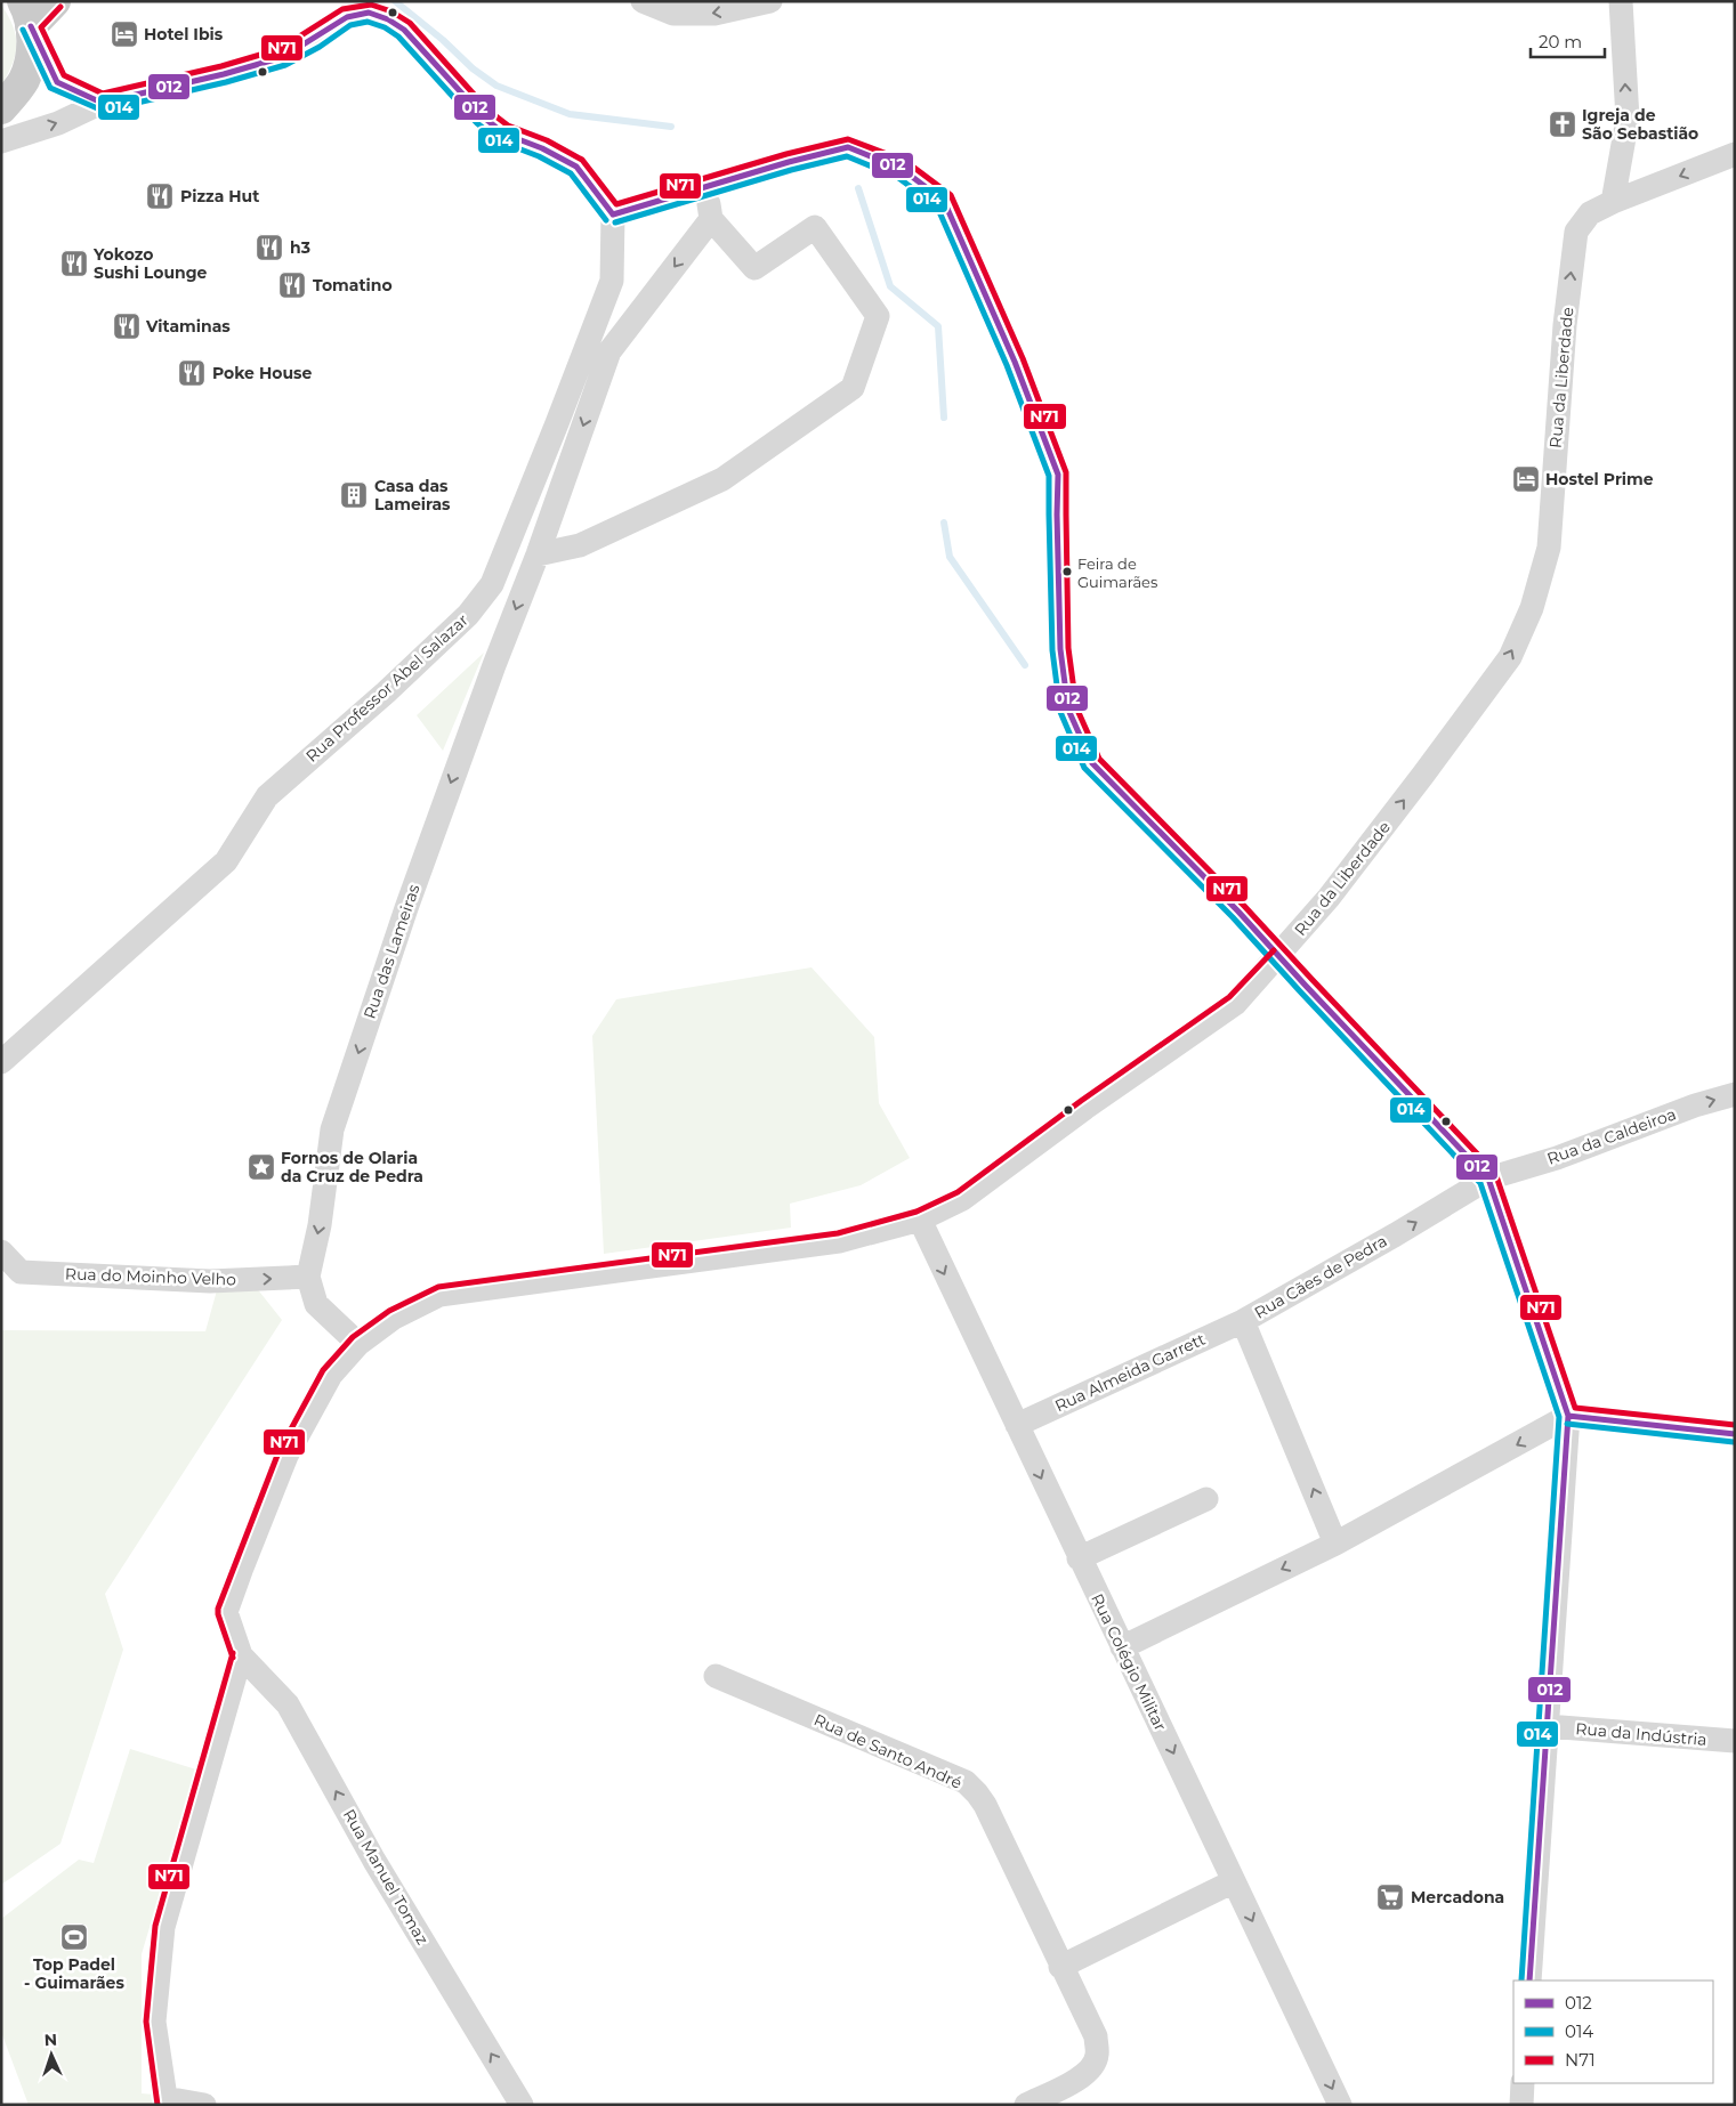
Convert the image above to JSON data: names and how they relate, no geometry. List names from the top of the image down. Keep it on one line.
{"streets":{"street":["Rua da Liberdade","Rua Professor Abel Salazar","Rua das Lameiras","Rua da Caldeiroa","Rua do Moinho Velho","Rua Cães de Pedra","Rua Almeida Garrett","Rua Colégio Militar","Rua da Indústria","Rua de Santo André","Rua Manuel Tomaz"]},"crossings":[["Rua da Liberdade","Rua Colégio Militar"],["Rua da Liberdade","Rua Manuel Tomaz"],["Rua das Lameiras","Rua do Moinho Velho"],["Rua da Caldeiroa","Rua Cães de Pedra"],["Rua Cães de Pedra","Rua Almeida Garrett"],["Rua Almeida Garrett","Rua Colégio Militar"]],"one_way":["Rua das Lameiras","Rua da Caldeiroa","Rua do Moinho Velho","Rua Colégio Militar","Rua Manuel Tomaz"],"places":{"hotel":["Hotel Ibis","Hostel Prime"],"church":["Igreja de São Sebastião"],"restaurant":["Pizza Hut","h3","Yokozo Sushi Lounge","Tomatino","Vitaminas","Poke House"],"building":["Casa das Lameiras"],"other":["Feira de Guimarães"],"place":["Fornos de Olaria da Cruz de Pedra"],"supermarket":["Mercadona"],"sports":["Top Padel - Guimarães"]},"lines":["transit line N71","transit line 012","transit line 014"],"legend":["012","014","N71"],"scale_bar":"20 m","north":"top"}
